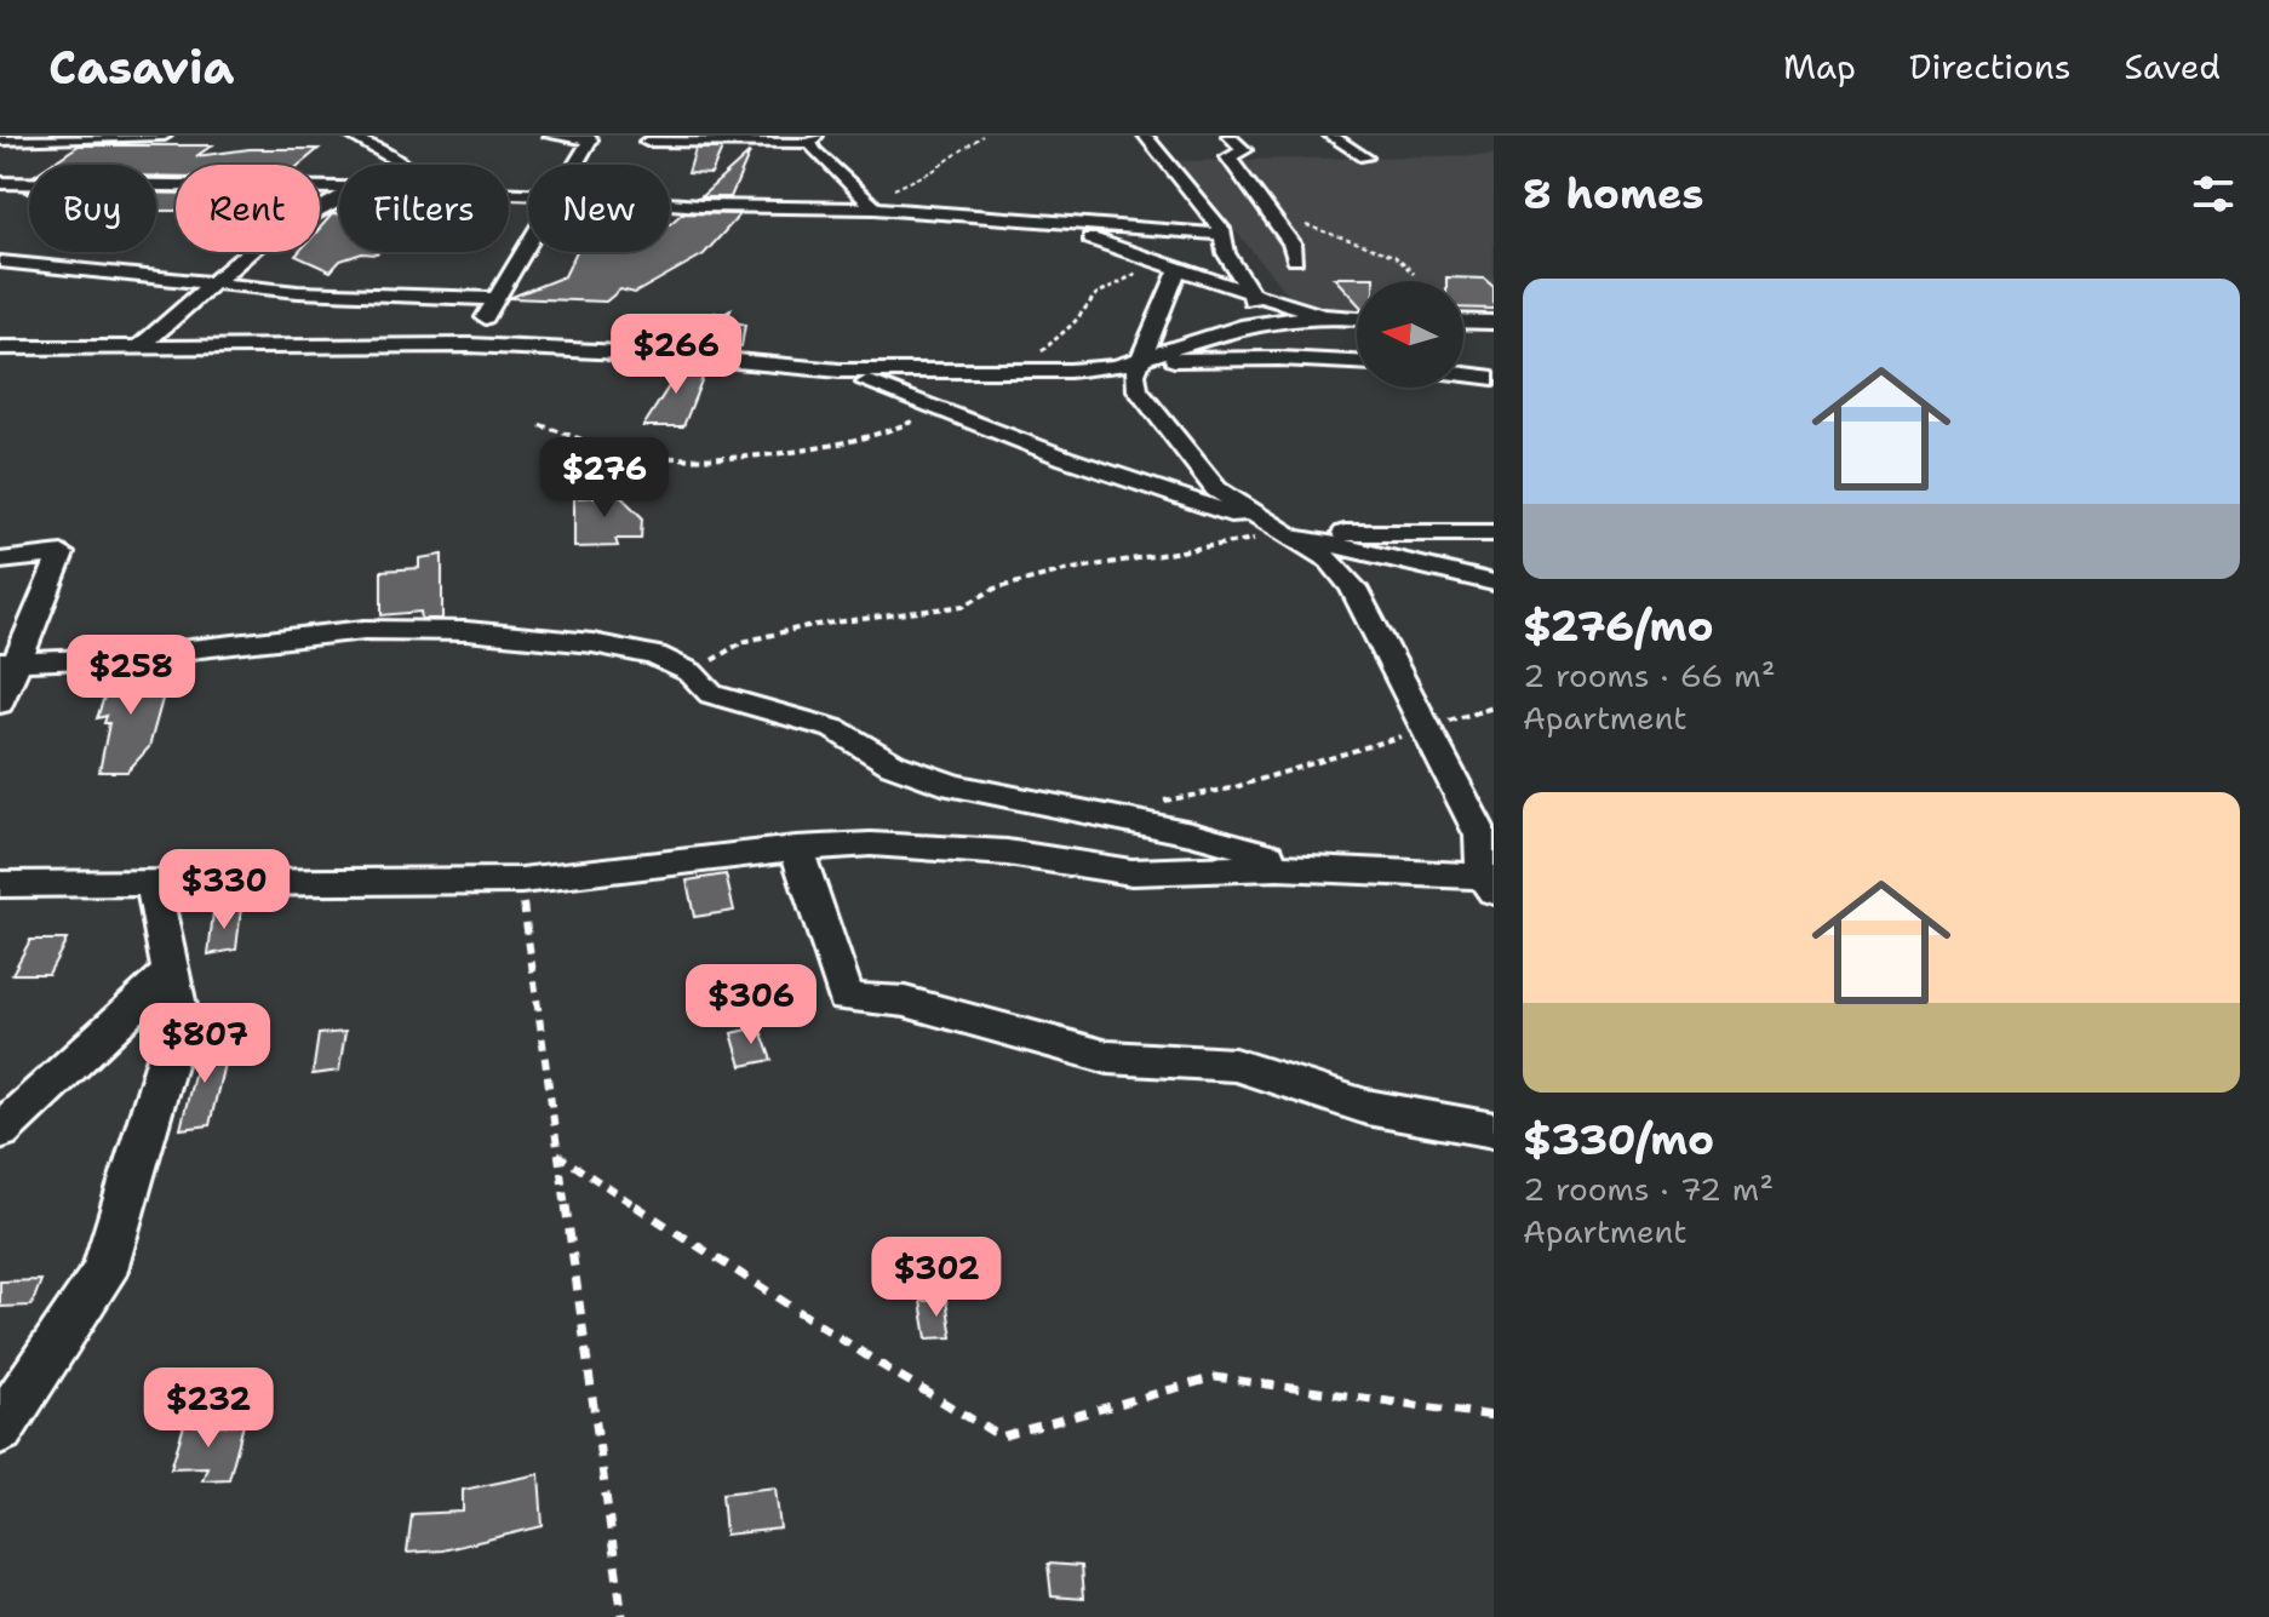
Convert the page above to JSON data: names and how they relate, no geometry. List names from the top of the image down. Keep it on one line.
{"north":"left","page":{"header":"Casavia","nav":["Map","Directions","Saved"],"heading":"8 homes","chip":["Buy","Rent","Filters","New"],"list":[{"name":"$276/mo","note":"2 rooms · 66 m² · Apartment"},{"name":"$330/mo","note":"2 rooms · 72 m² · Apartment"}],"price":["$266","$276","$258","$330","$306","$807","$302","$232"]}}
